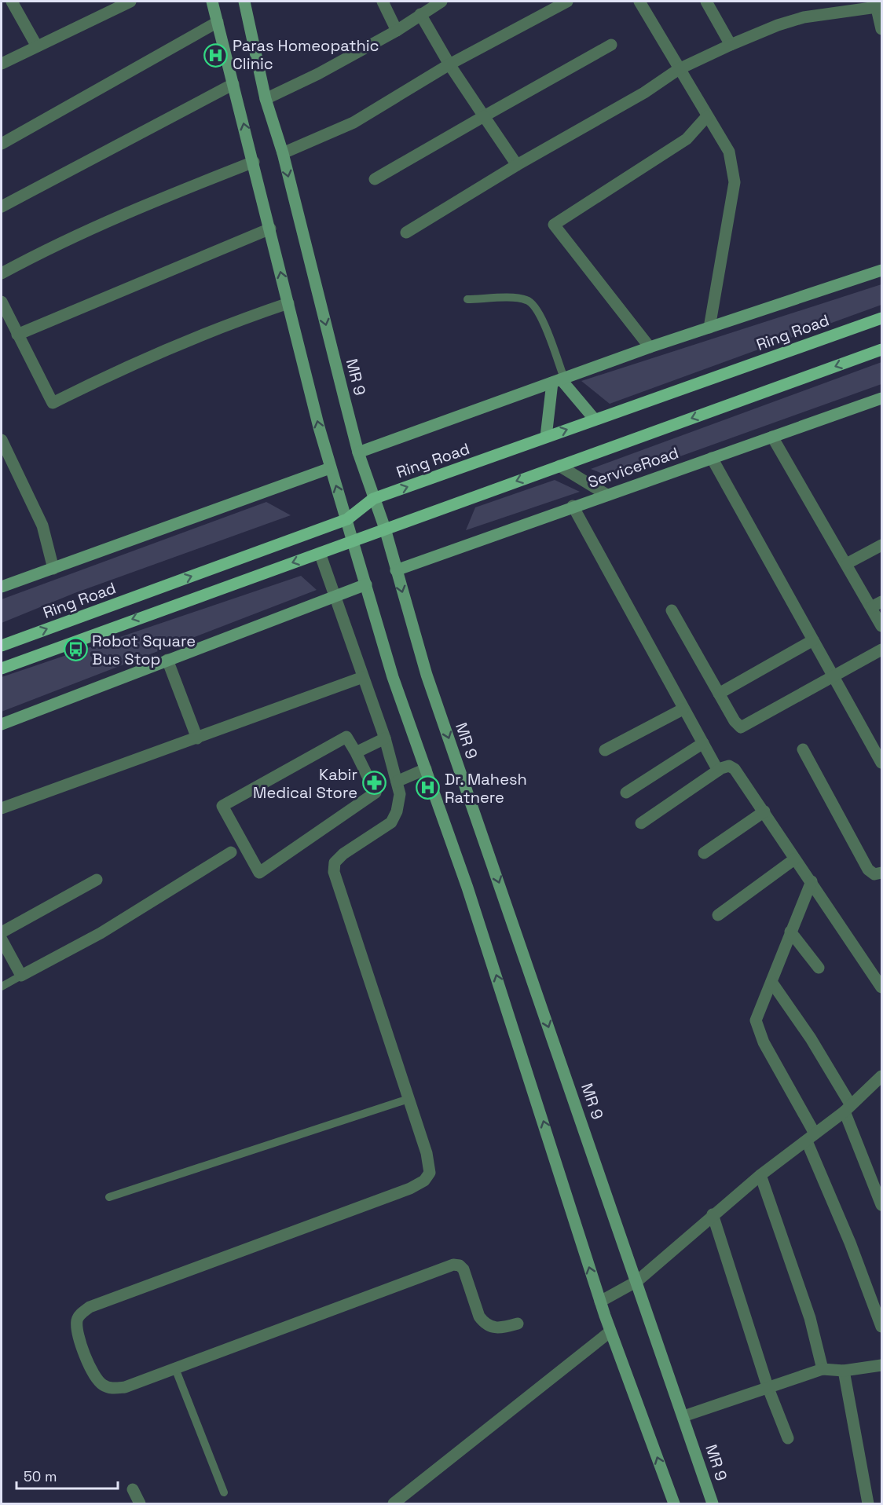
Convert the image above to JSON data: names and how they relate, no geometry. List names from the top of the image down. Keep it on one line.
{"streets":{"main road":["Ring Road"],"street":["MR 9","ServiceRoad"]},"crossings":[["Ring Road","MR 9"],["MR 9","ServiceRoad"]],"places":{"hospital":["Paras Homeopathic Clinic","Dr. Mahesh Ratnere"],"bus stop":["Robot Square Bus Stop"],"pharmacy":["Kabir Medical Store"]},"scale_bar":"50 m"}
